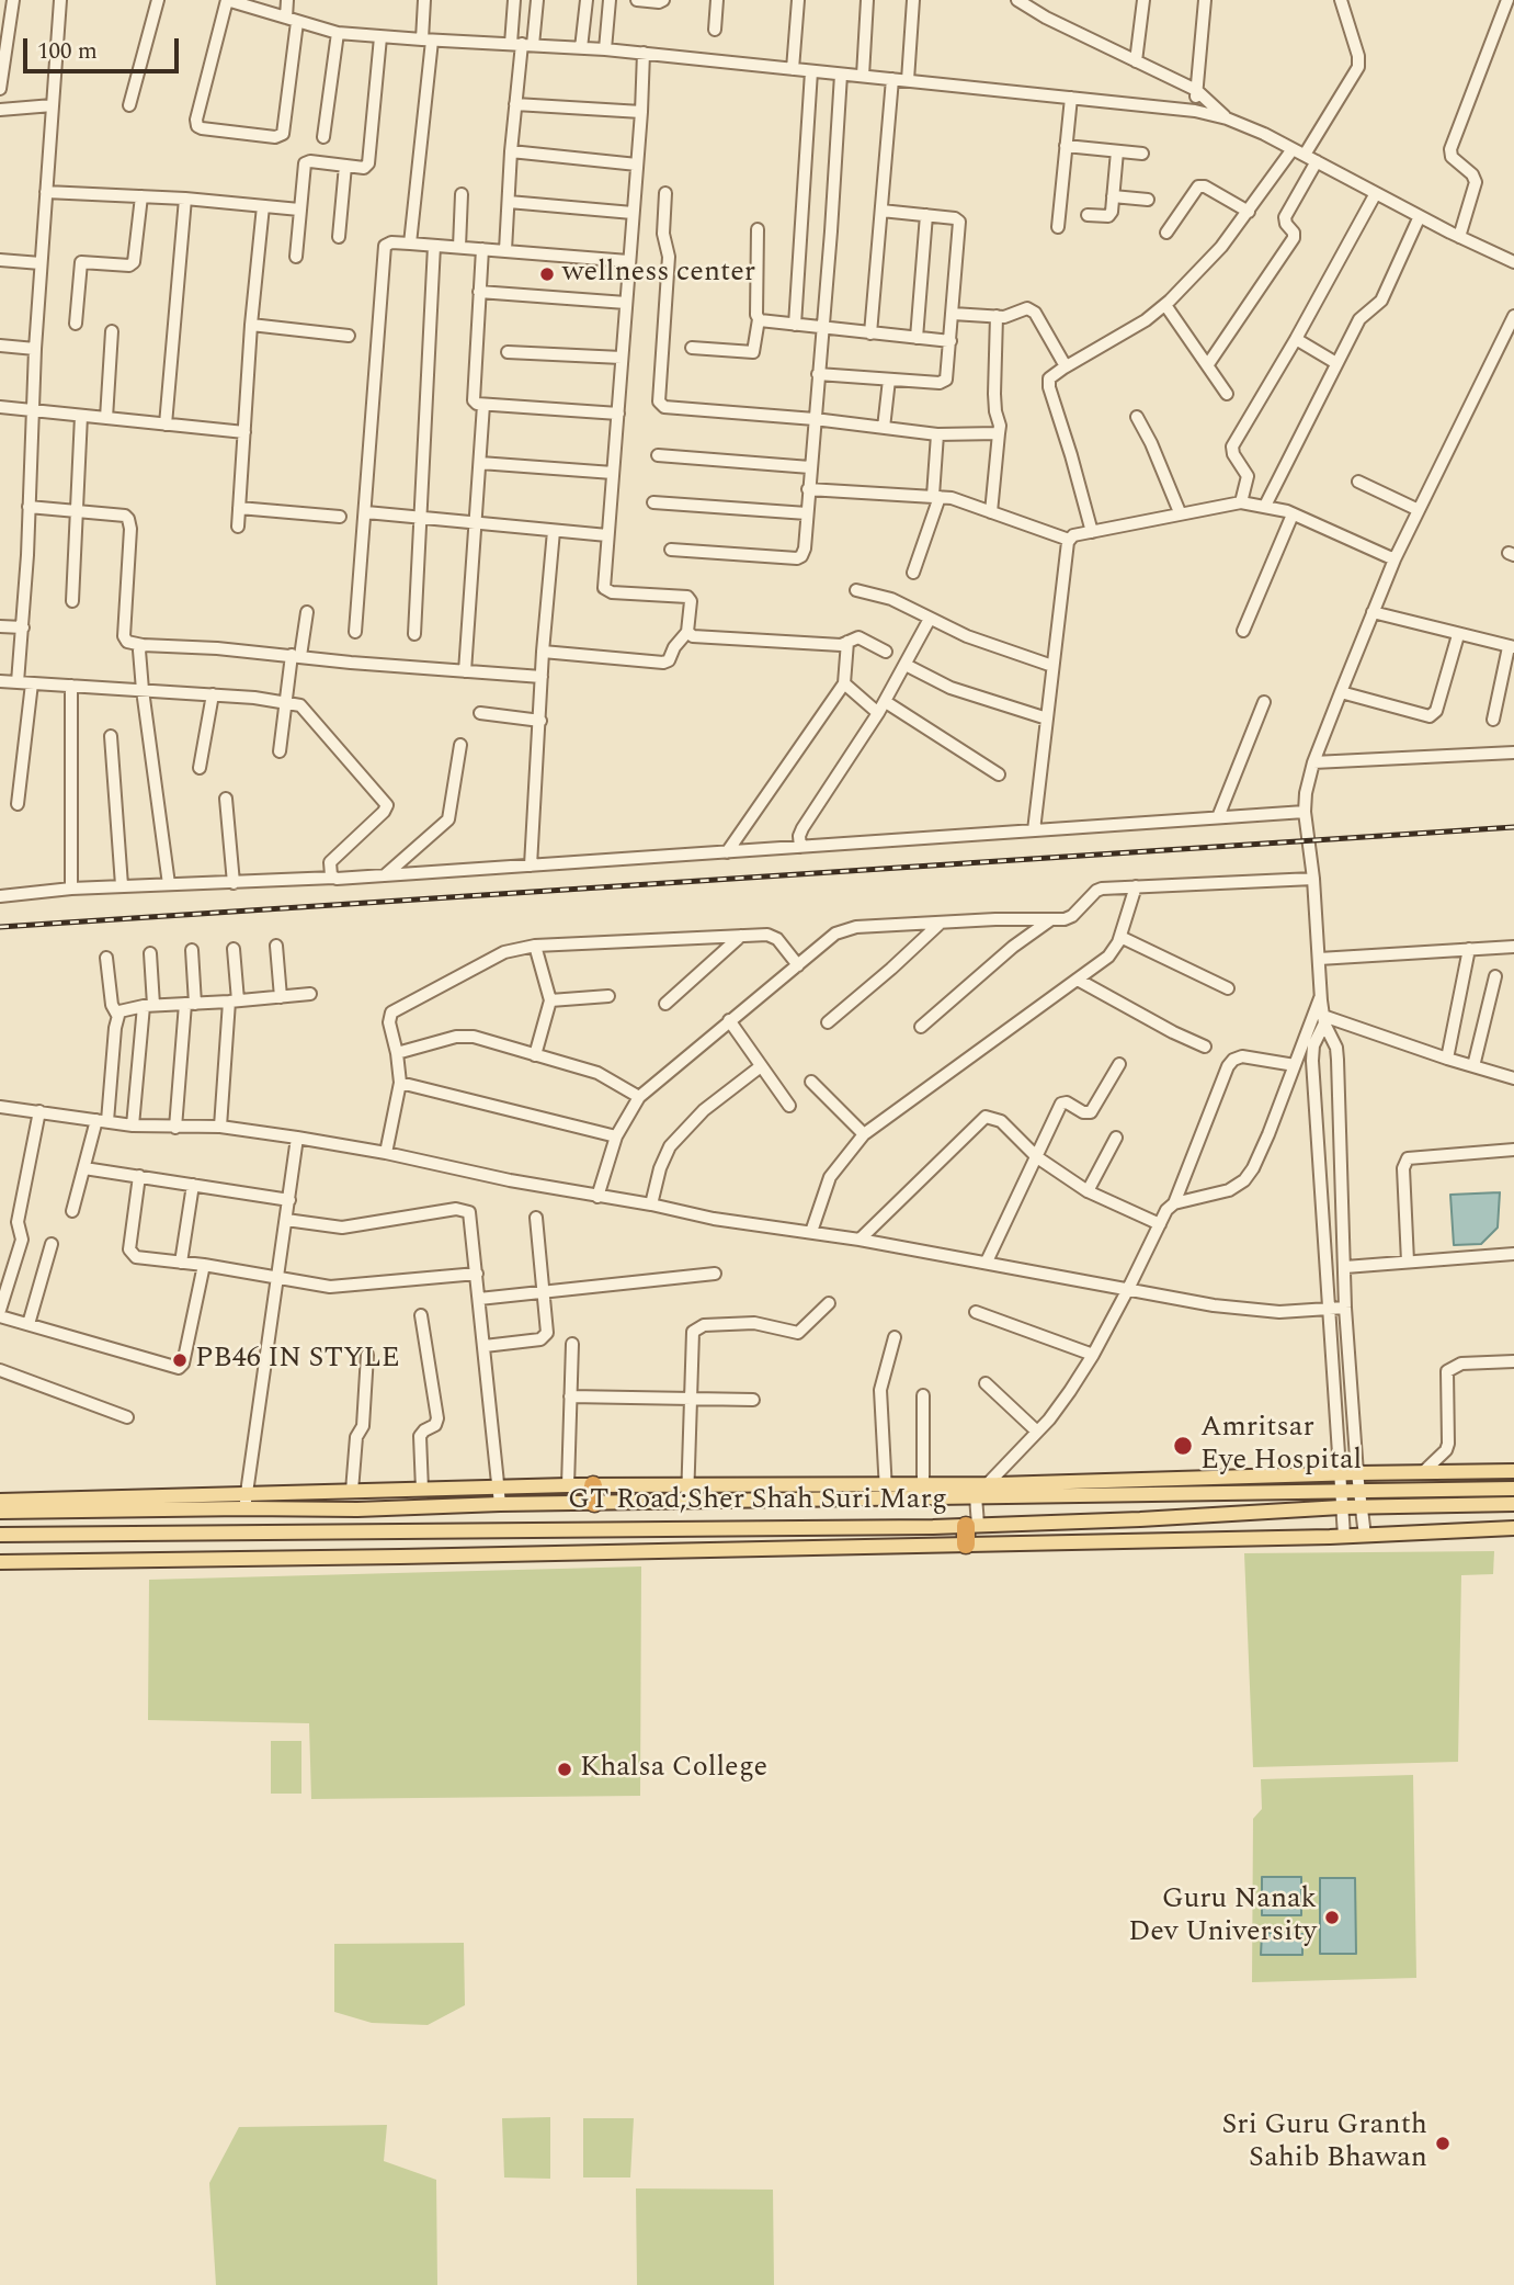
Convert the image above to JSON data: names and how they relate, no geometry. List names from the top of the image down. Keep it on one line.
{"streets":{"main road":["GT Road;Sher Shah Suri Marg"]},"places":["wellness center","PB46 IN STYLE","Amritsar Eye Hospital","Khalsa College","Guru Nanak Dev University","Sri Guru Granth Sahib Bhawan"],"scale_bar":"100 m"}
